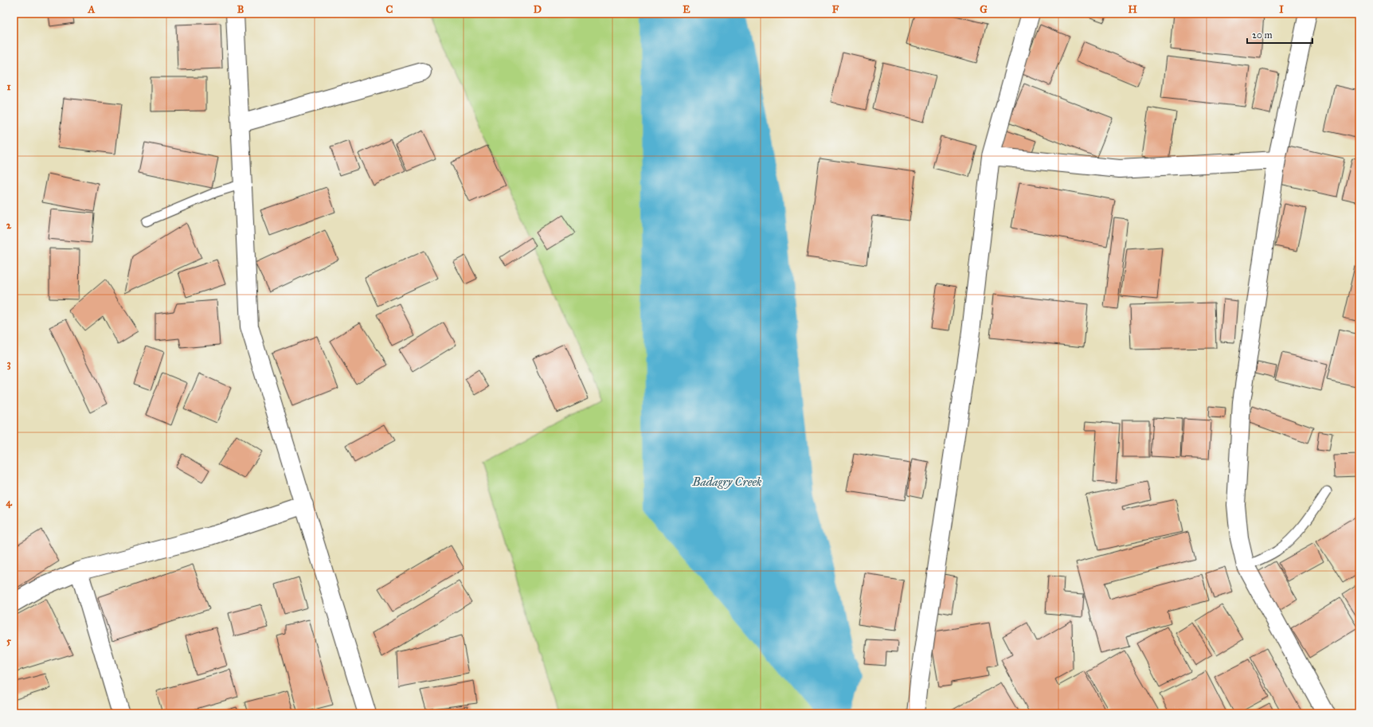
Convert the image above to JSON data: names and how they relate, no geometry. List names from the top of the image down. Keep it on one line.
{"water":["Badagry Creek"],"scale_bar":"20 m","grid":{"columns":["A","B","C","D","E","F","G","H","I"],"rows":["1","2","3","4","5"]}}
